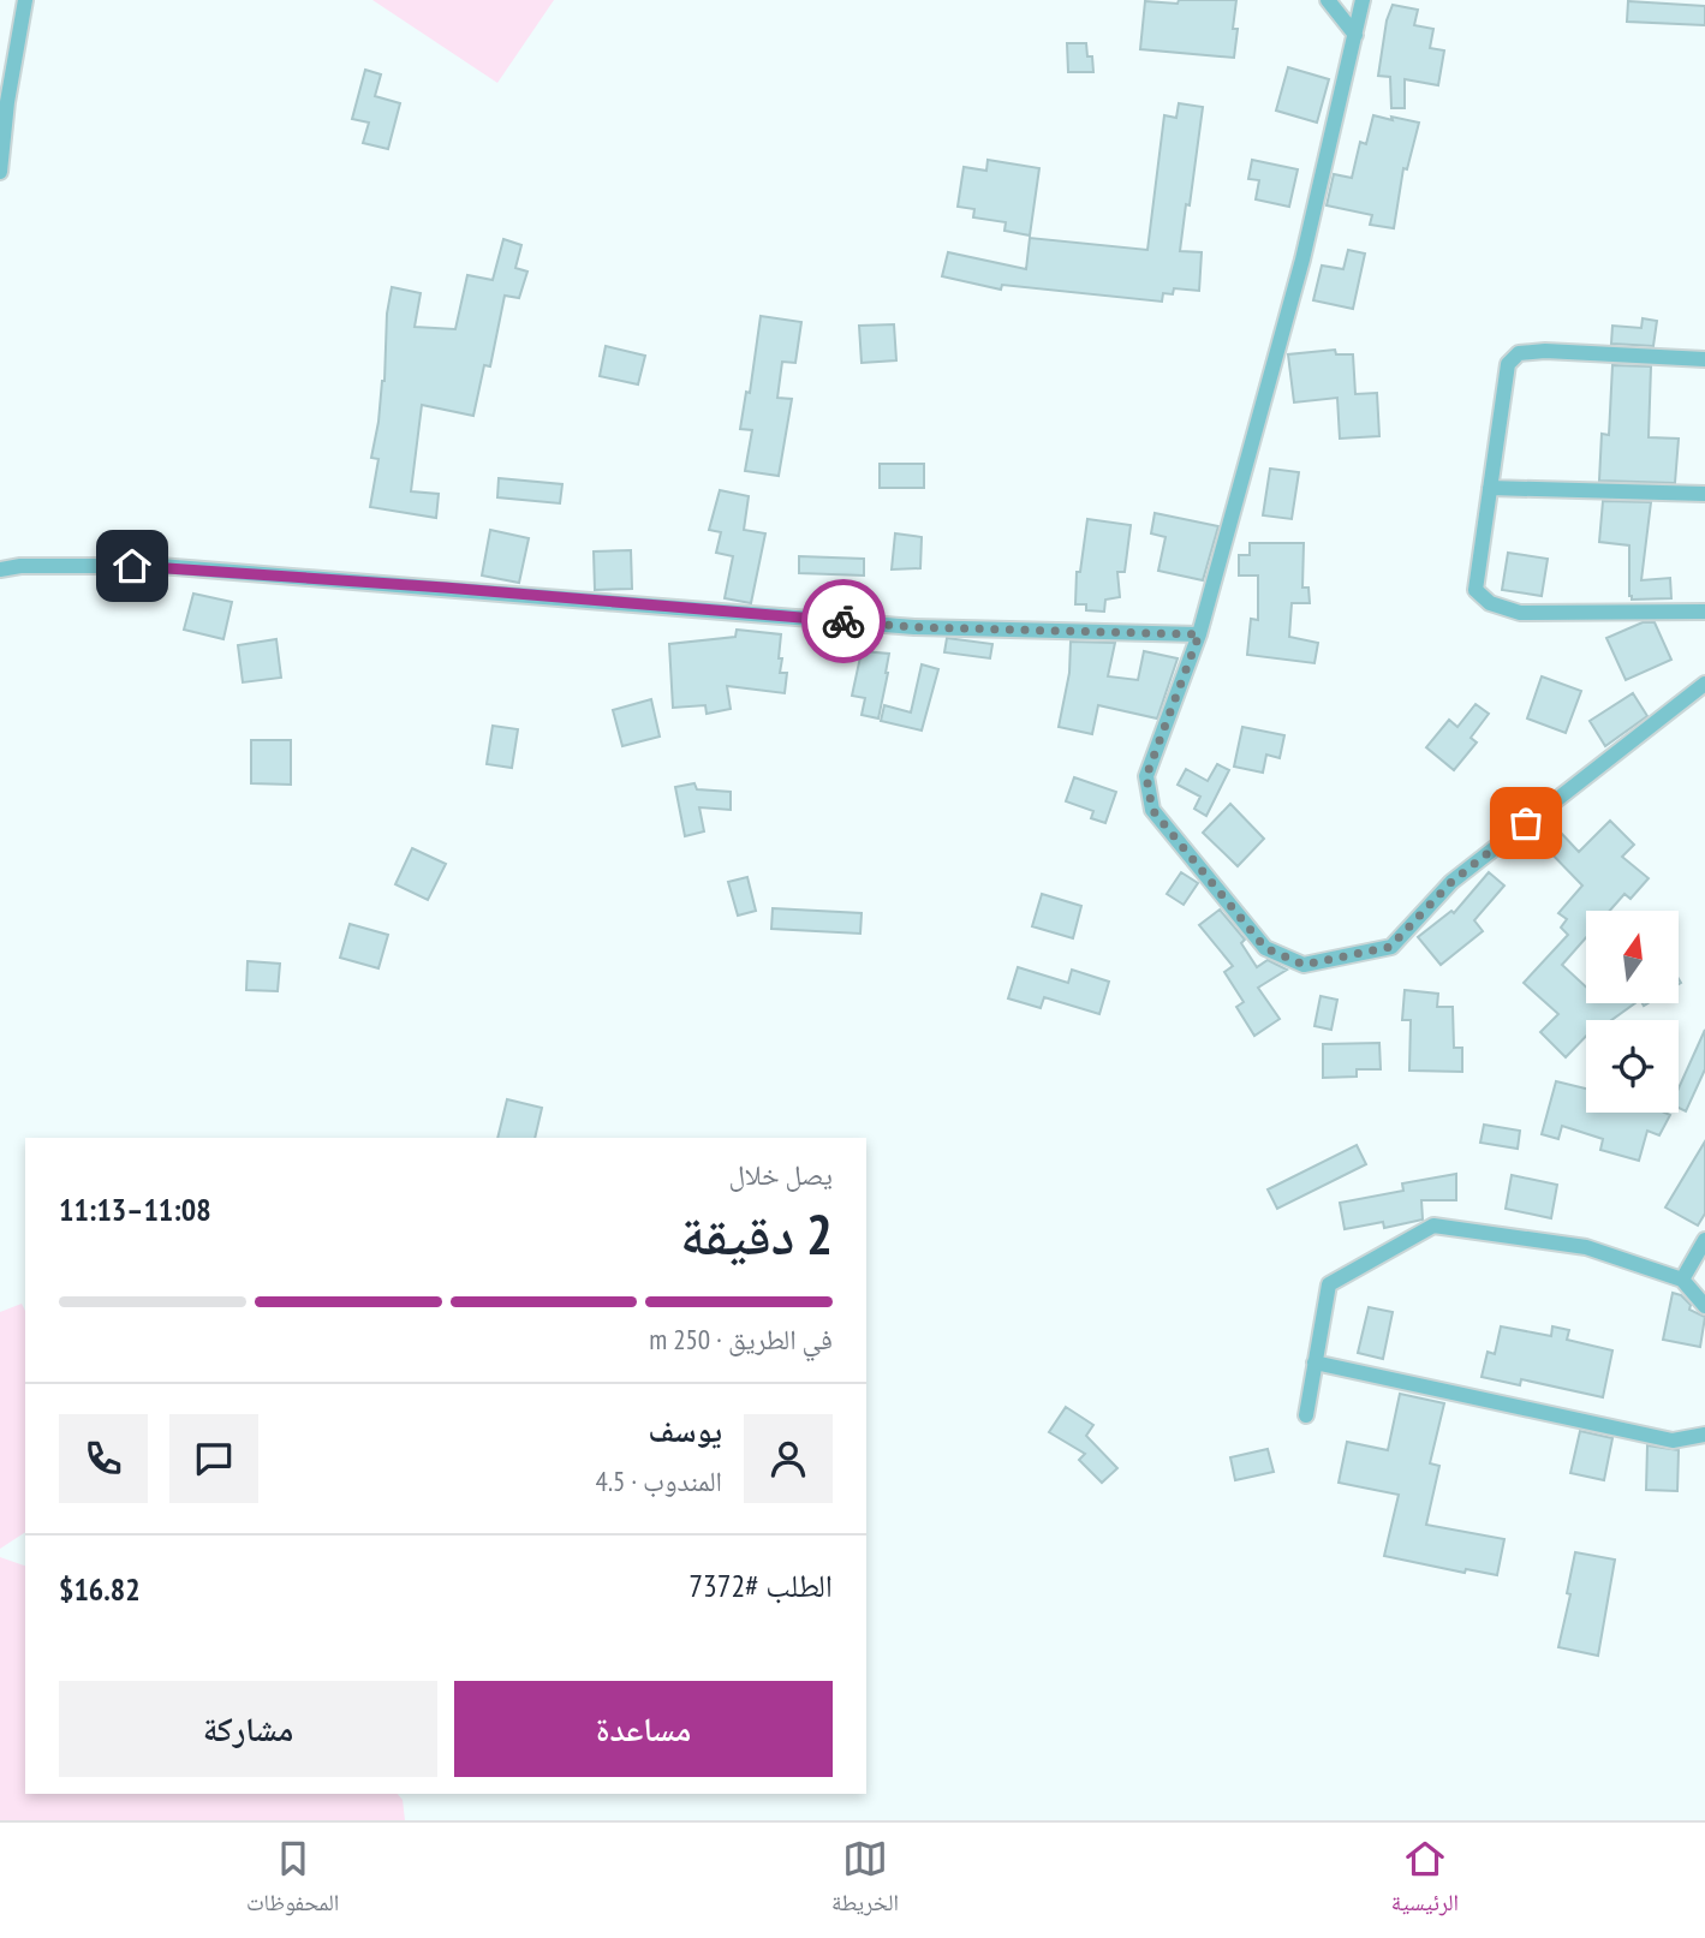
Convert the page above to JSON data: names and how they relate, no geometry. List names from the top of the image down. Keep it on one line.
{"north":"top","page":{"heading":["2 دقيقة","يصل خلال","11:08–11:13"],"panel":["يوسف","المندوب · 4.5","الطلب #7372","$16.82"],"bar":"في الطريق · 250 m","buttons":["مساعدة","مشاركة"],"tabs":["الرئيسية","الخريطة","المحفوظات"]}}
